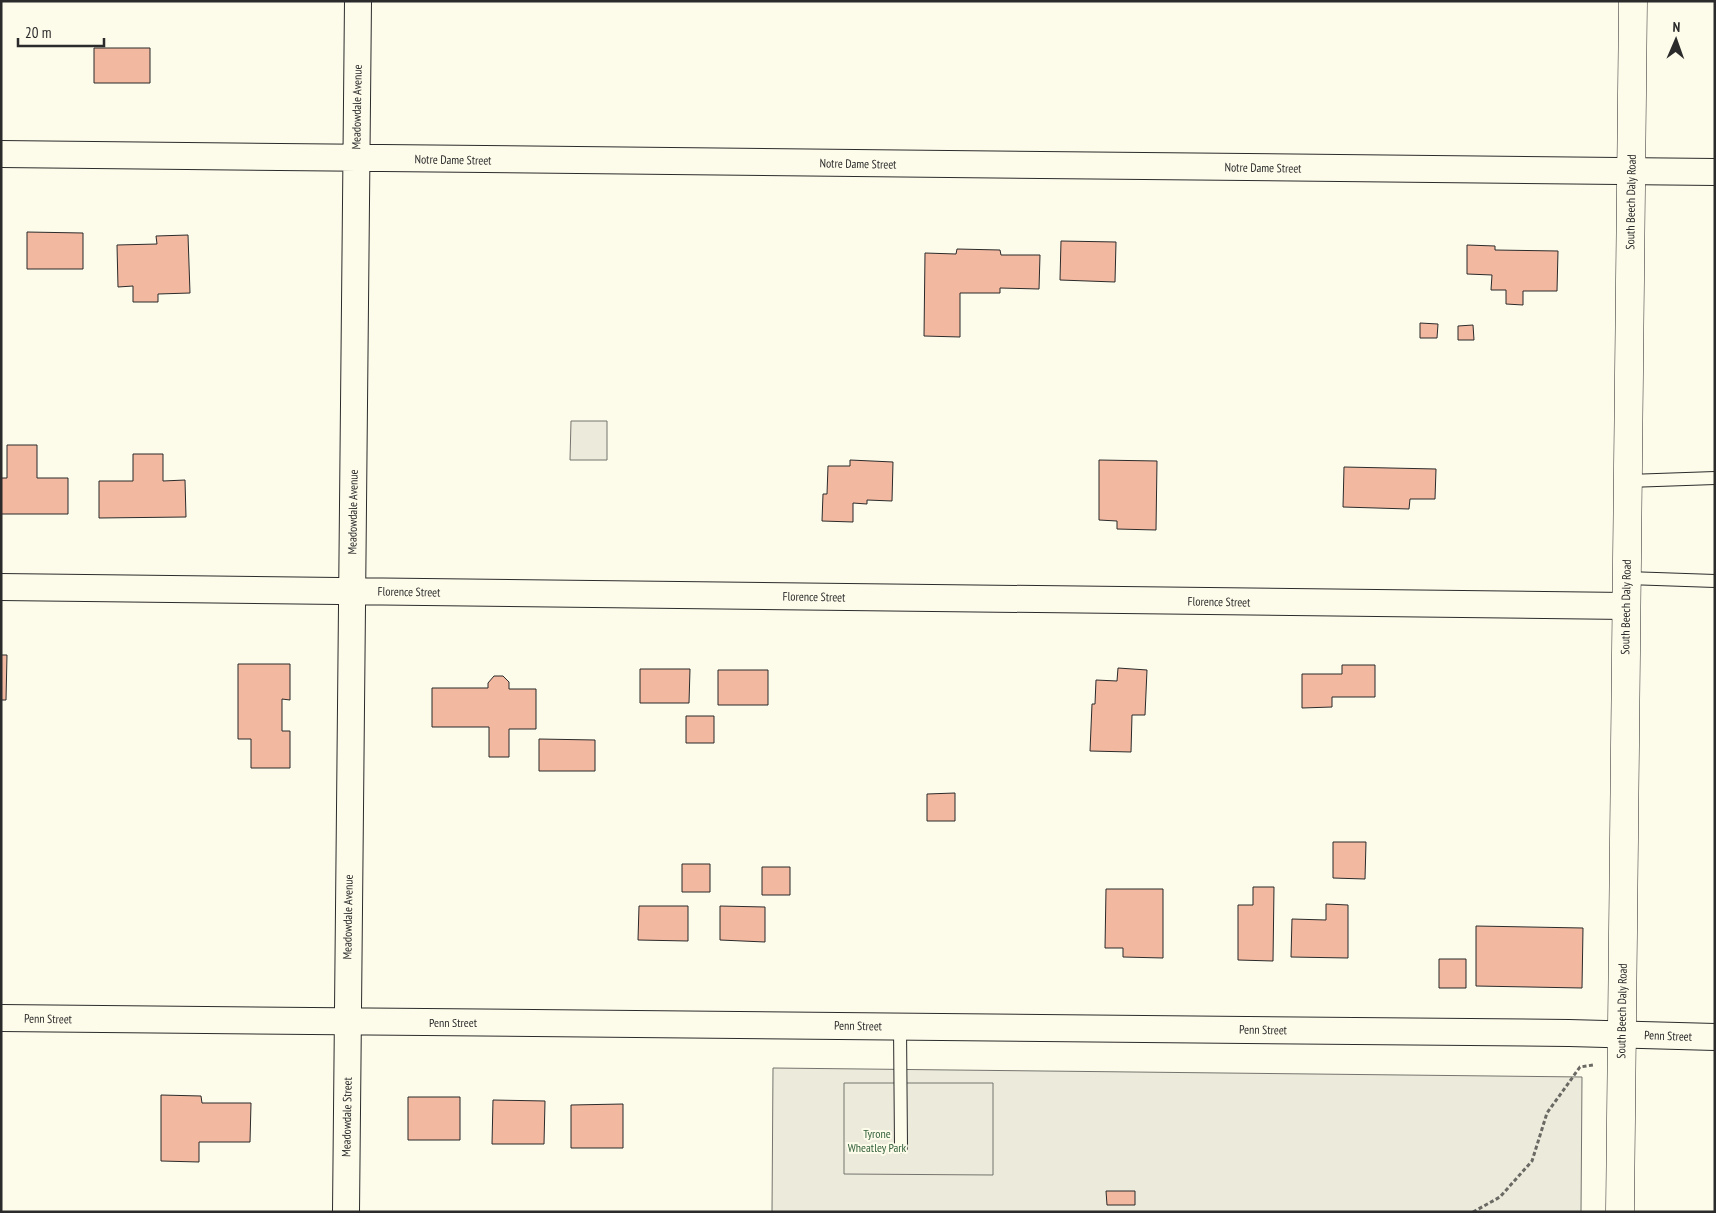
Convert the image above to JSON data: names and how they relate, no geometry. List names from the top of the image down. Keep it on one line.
{"streets":{"main road":["South Beech Daly Road"],"street":["Meadowdale Avenue","Notre Dame Street","Florence Street","Penn Street","Meadowdale Street"]},"crossings":[["Meadowdale Avenue","Notre Dame Street"],["Meadowdale Avenue","Florence Street"],["Meadowdale Avenue","Penn Street"],["Meadowdale Avenue","Meadowdale Street"],["Notre Dame Street","South Beech Daly Road"],["South Beech Daly Road","Florence Street"],["South Beech Daly Road","Penn Street"],["Penn Street","Meadowdale Street"]],"parks":["Tyrone Wheatley Park"],"scale_bar":"20 m","north":"top"}
